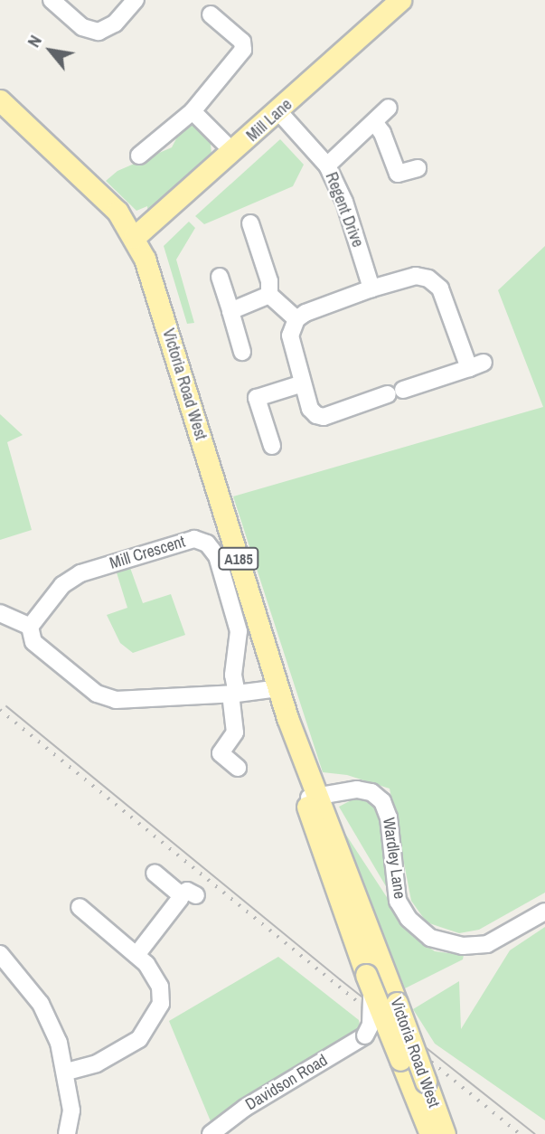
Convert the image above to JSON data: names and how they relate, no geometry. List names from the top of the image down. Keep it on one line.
{"streets":{"main road":["Mill Lane","Victoria Road West","A185"],"street":["Regent Drive","Mill Crescent","Wardley Lane","Davidson Road"]},"crossings":[["Mill Lane","Regent Drive"],["Mill Lane","Victoria Road West"],["Victoria Road West","A185"],["Victoria Road West","Wardley Lane"],["Victoria Road West","Davidson Road"],["A185","Wardley Lane"],["A185","Davidson Road"]],"north":"top left"}
